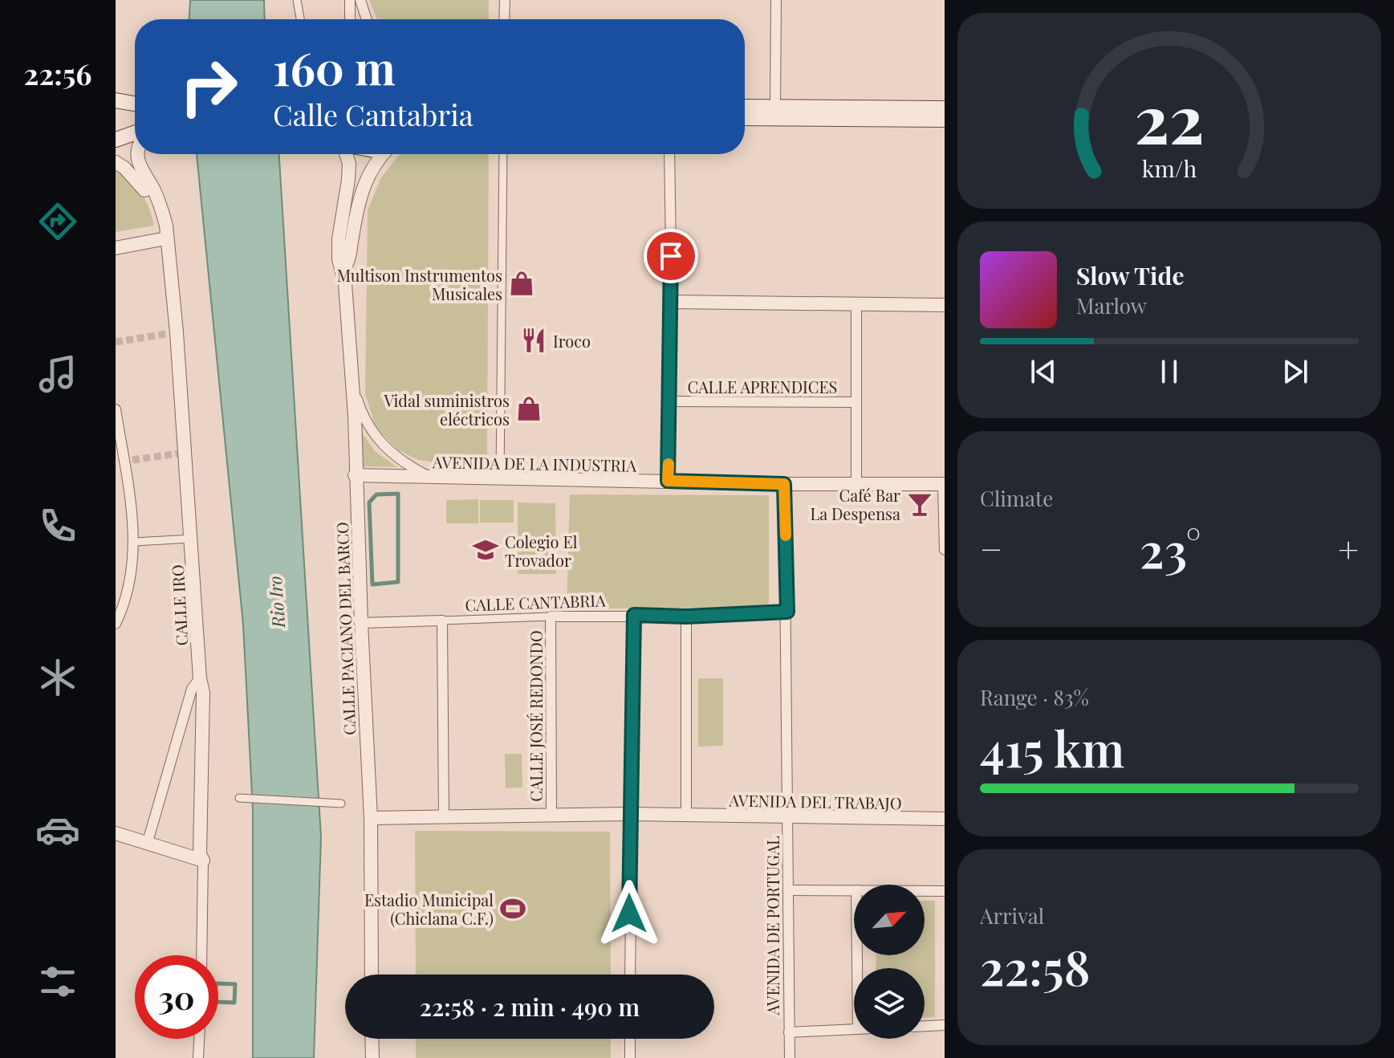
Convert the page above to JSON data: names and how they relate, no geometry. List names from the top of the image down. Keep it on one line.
{"streets":{"street":["CALLE APRENDICES","AVENIDA DE LA INDUSTRIA","CALLE CANTABRIA","CALLE IRO","CALLE PACIANO DEL BARCO","CALLE JOSÉ REDONDO","AVENIDA DEL TRABAJO","AVENIDA DE PORTUGAL"]},"crossings":[["AVENIDA DE LA INDUSTRIA","CALLE PACIANO DEL BARCO"],["AVENIDA DE LA INDUSTRIA","AVENIDA DE PORTUGAL"],["CALLE CANTABRIA","CALLE PACIANO DEL BARCO"],["CALLE CANTABRIA","CALLE JOSÉ REDONDO"],["CALLE CANTABRIA","AVENIDA DE PORTUGAL"],["CALLE PACIANO DEL BARCO","AVENIDA DEL TRABAJO"],["CALLE JOSÉ REDONDO","AVENIDA DEL TRABAJO"],["AVENIDA DEL TRABAJO","AVENIDA DE PORTUGAL"]],"water":["Rio Iro"],"places":{"shop":["Multison Instrumentos Musicales","Vidal suministros eléctricos"],"restaurant":["Iroco"],"bar":["Café Bar La Despensa"],"school or university":["Colegio El Trovador"],"sports":["Estadio Municipal (Chiclana C.F.)"]},"north":"top right","page":{"tabs":"22:56","turn":["160 m","Calle Cantabria"],"song":["Slow Tide","Marlow"],"tile":["Climate",["Range · 83%","415 km"],["Arrival","22:58"]],"heat":["−","23°","+"],"limit":"30","trip":"22:58 · 2 min · 490 m","gauge":["22","km/h"]}}
